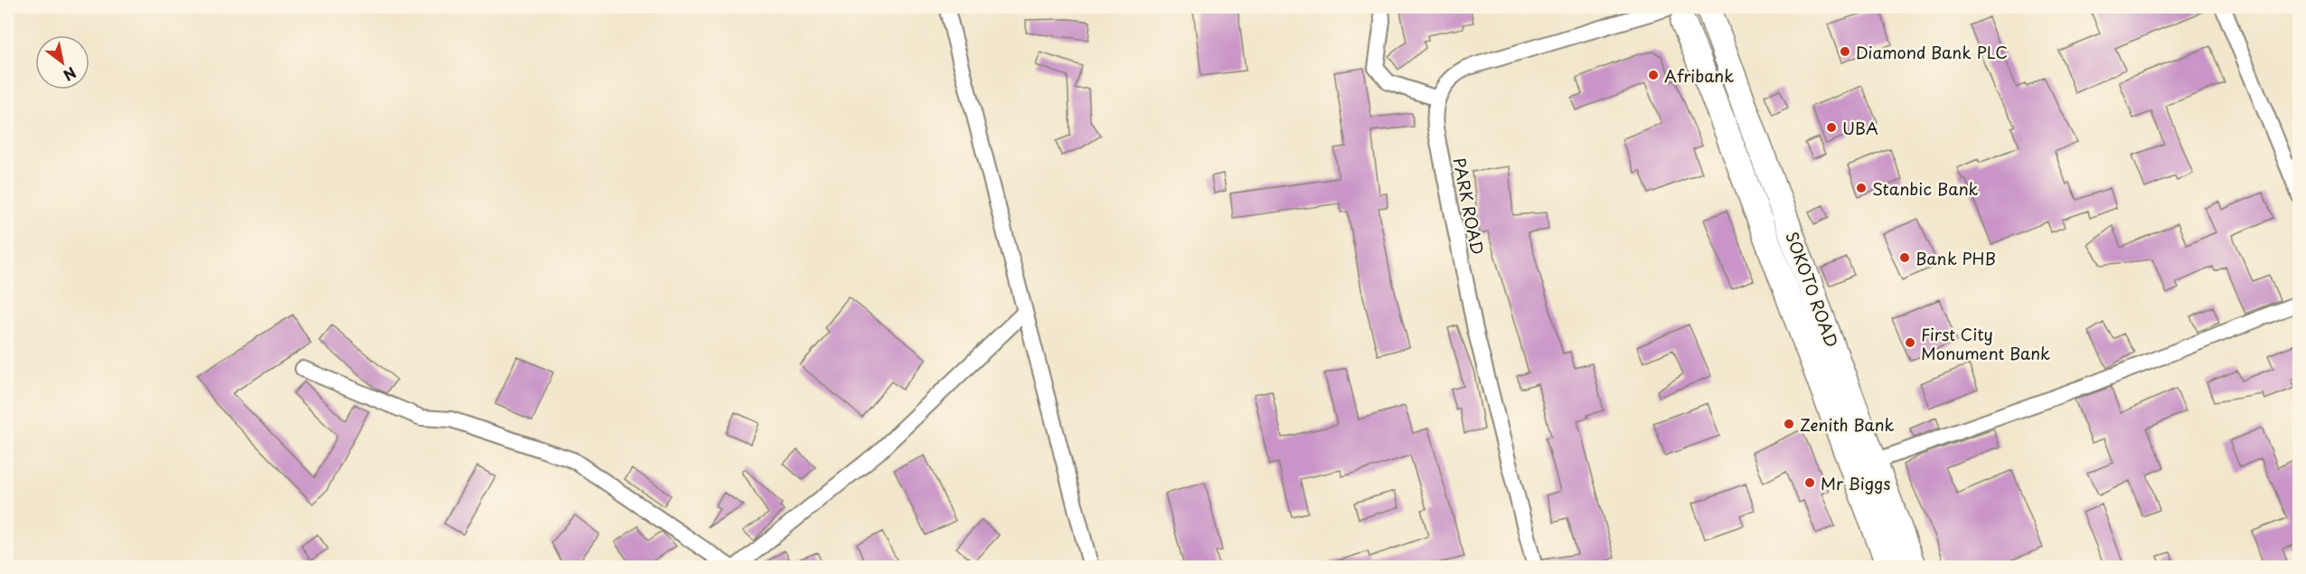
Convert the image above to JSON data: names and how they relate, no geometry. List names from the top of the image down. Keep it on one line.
{"streets":{"main road":["SOKOTO ROAD"],"street":["PARK ROAD"]},"places":["Diamond Bank PLC","Afribank","UBA","Stanbic Bank","Bank PHB","First City Monument Bank","Zenith Bank","Mr Biggs"],"north":"bottom right"}
